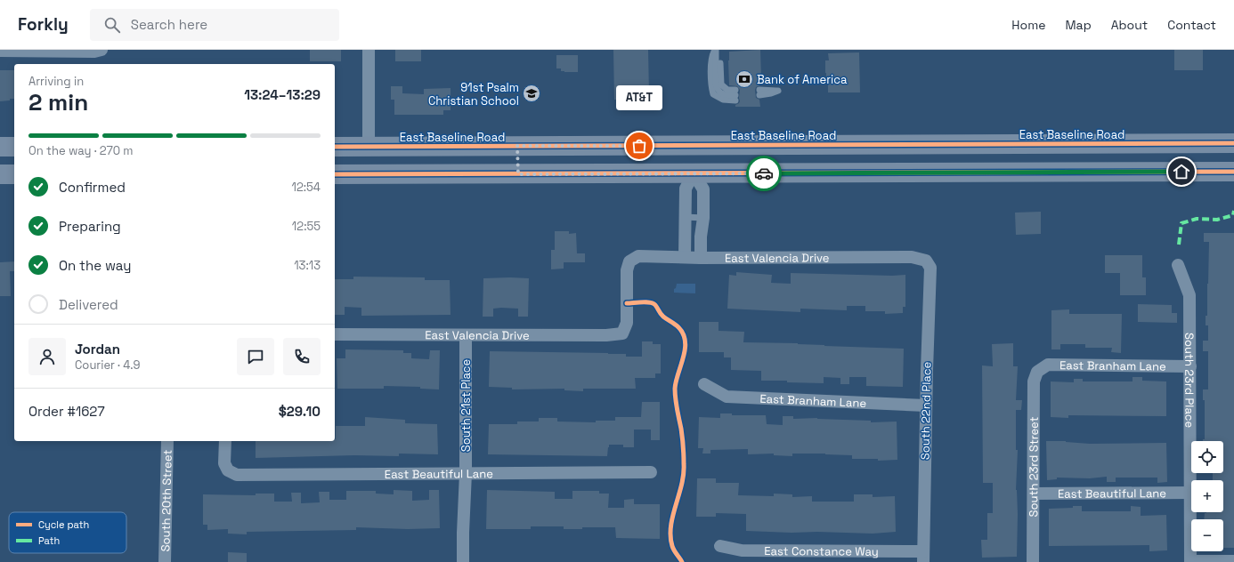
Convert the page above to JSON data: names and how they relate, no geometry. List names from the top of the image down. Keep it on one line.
{"streets":{"main road":["East Baseline Road"],"street":["East Valencia Drive","East Branham Lane","South 23rd Place","South 21st Place","South 22nd Place","South 23rd Street","East Beautiful Lane","South 20th Street","East Constance Way"]},"crossings":[["East Valencia Drive","South 21st Place"],["East Valencia Drive","South 22nd Place"],["East Branham Lane","South 23rd Place"],["East Branham Lane","South 22nd Place"],["East Branham Lane","South 23rd Street"],["South 23rd Place","East Beautiful Lane"],["South 21st Place","East Beautiful Lane"],["South 22nd Place","East Constance Way"],["South 23rd Street","East Beautiful Lane"]],"places":{"bank":["Bank of America"],"school or university":["91st Psalm Christian School"],"other":["AT&T"]},"legend":["Cycle path","Path"],"page":{"header":"Forkly","search":"Search here","nav":["Home","Map","About","Contact"],"heading":["2 min","Arriving in","13:24–13:29"],"panel":["Jordan","Courier · 4.9","Order #1627","$29.10"],"bubble":"AT&T","bar":"On the way · 270 m","list":[["Confirmed","12:54"],["Preparing","12:55"],["On the way","13:13"],"Delivered"],"map_buttons":["+","−"]}}
